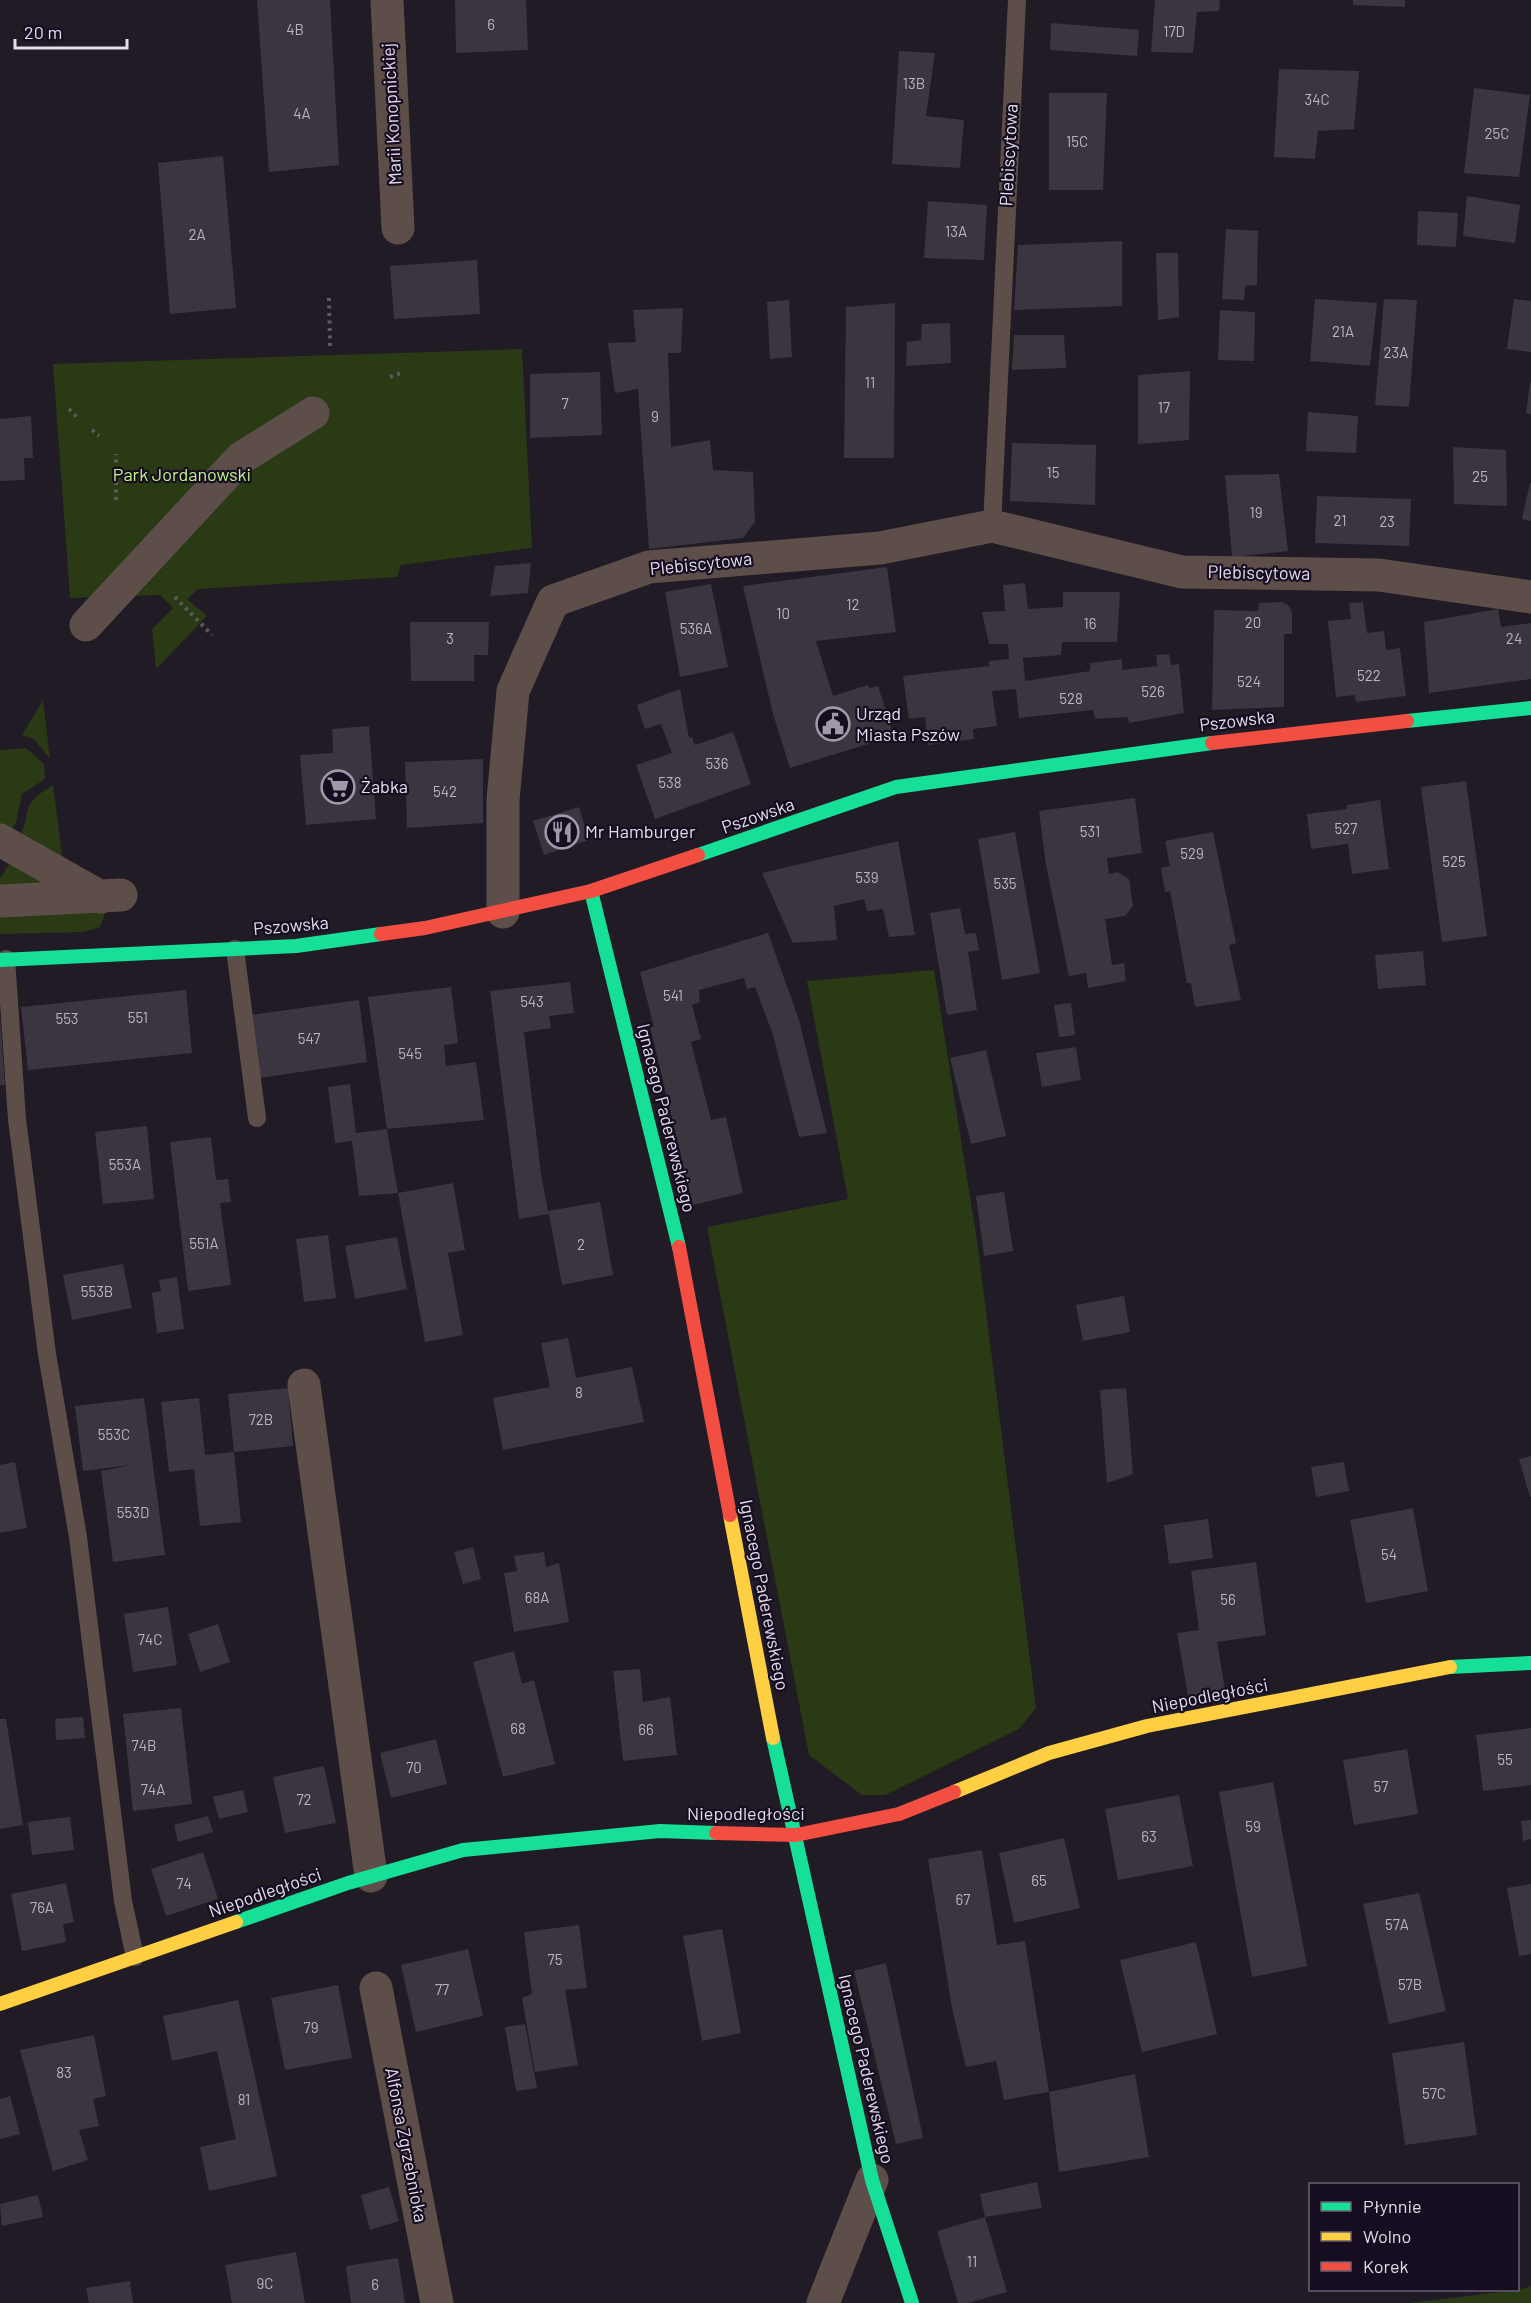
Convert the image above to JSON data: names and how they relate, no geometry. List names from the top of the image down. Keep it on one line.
{"streets":{"street":["Marii Konopnickiej","Plebiscytowa","Pszowska","Ignacego Paderewskiego","Niepodległości","Alfonsa Zgrzebnioka"]},"crossings":[["Plebiscytowa","Pszowska"],["Pszowska","Ignacego Paderewskiego"],["Ignacego Paderewskiego","Niepodległości"]],"parks":["Park Jordanowski"],"places":{"public building":["Urząd Miasta Pszów"],"supermarket":["Żabka"],"restaurant":["Mr Hamburger"]},"house_numbers":["6","4B","17D","13B","34C","4A","25C","15C","13A","2A","21A","23A","11","7","17","9","15","25","19","21","23","12","10","20","16","536A","3","24","522","524","526","528","536","538","542","527","531","529","525","539","535","541","543","551","553","547","545","553A","551A","2","553B","8","72B","553C","553D","54","68A","56","74C","68","66","74B","55","70","57","74A","72","59","63","65","74","67","76A","57A","75","57B","77","79","83","57C","81","11","9C","6"],"legend":["Płynnie","Wolno","Korek"],"scale_bar":"20 m"}
